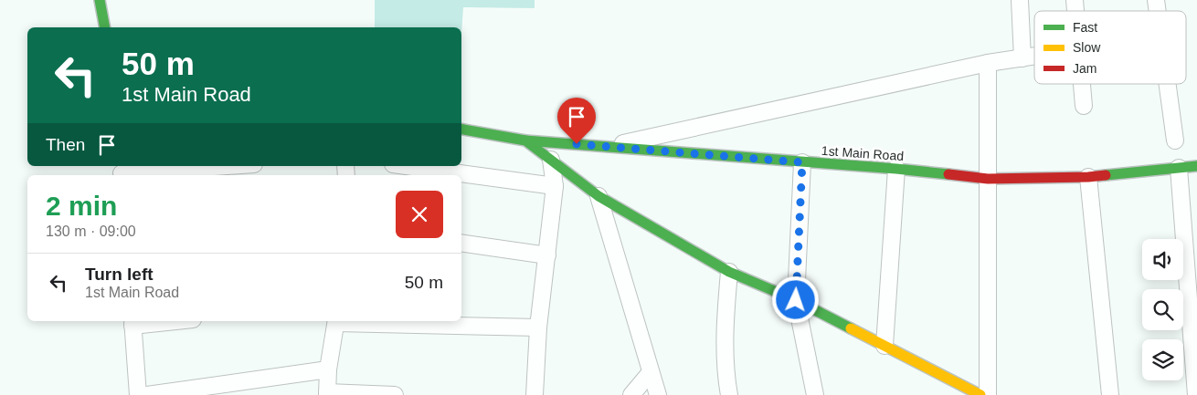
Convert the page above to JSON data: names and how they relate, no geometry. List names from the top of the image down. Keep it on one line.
{"streets":{"street":["1st Main Road"]},"legend":["Fast","Slow","Jam"],"page":{"turn":["50 m","1st Main Road"],"then":"Then","heading":["2 min","130 m · 09:00"],"list":[{"name":"Turn left","note":"1st Main Road","value":"50 m"}]}}
